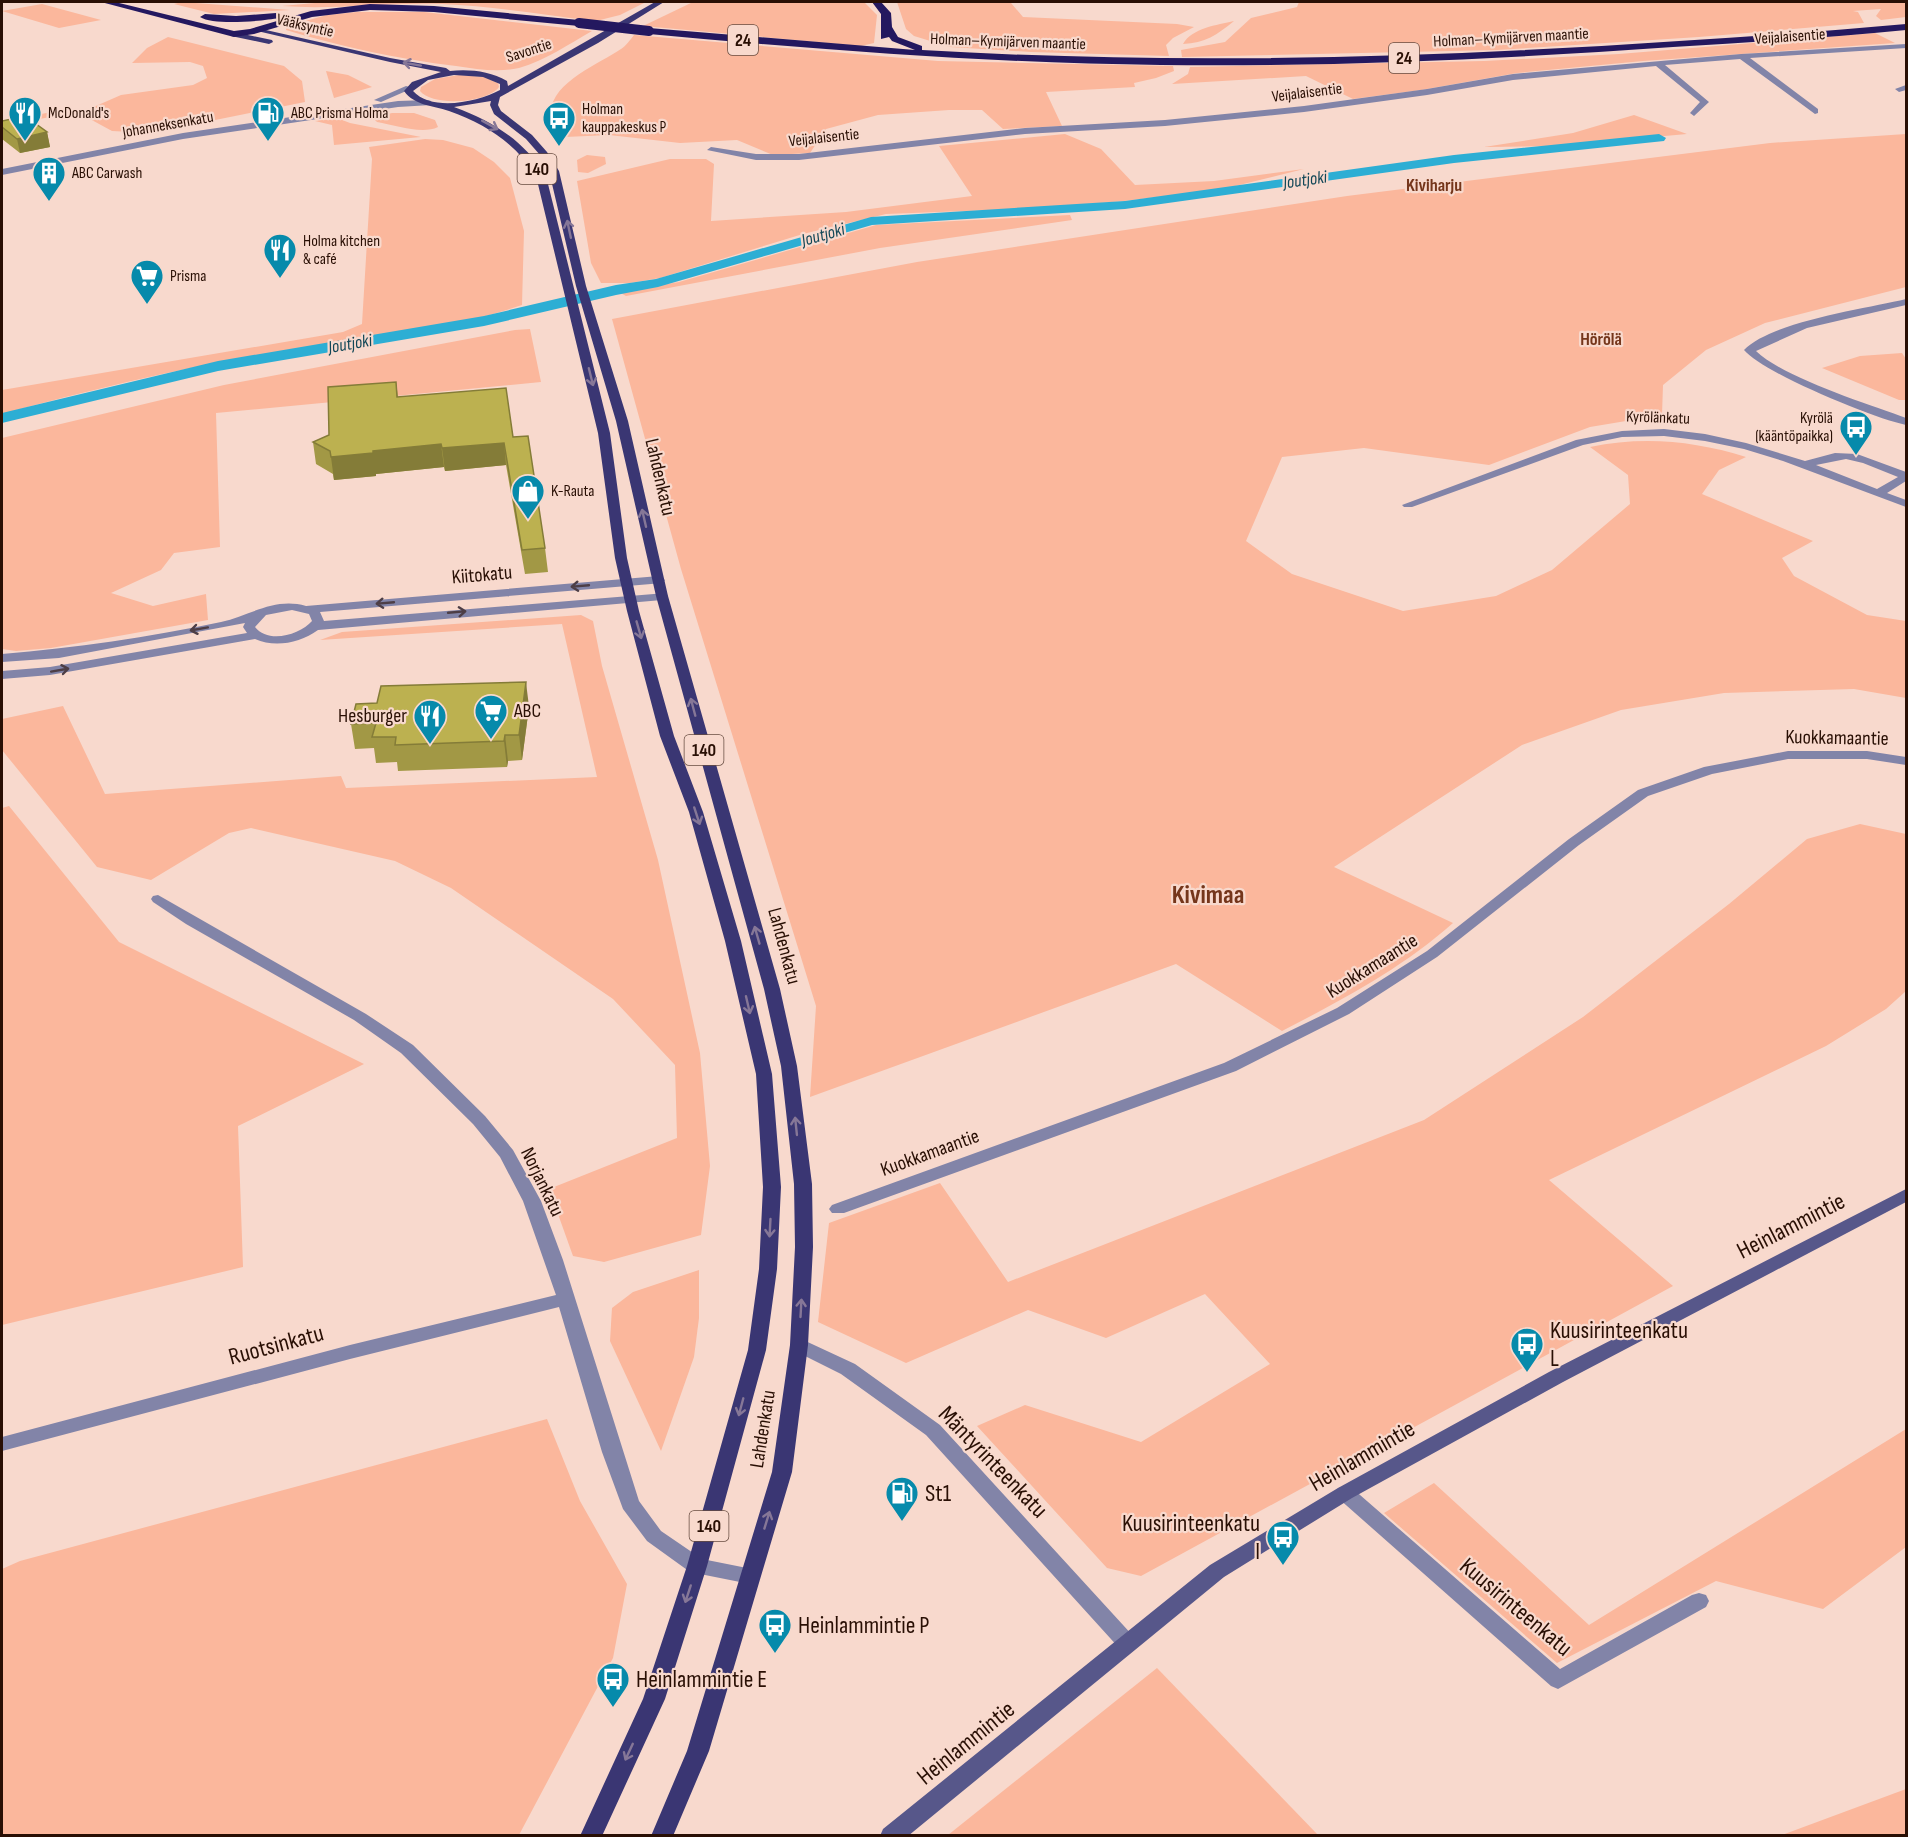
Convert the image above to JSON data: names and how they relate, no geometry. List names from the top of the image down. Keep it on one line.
{"streets":{"highway":["Vääksyntie","Holman–Kymijärven maantie","24"],"main road":["Savontie","140","Lahdenkatu"],"street":["Veijalaisentie","Johanneksenkatu","Kyrölänkatu","Kiitokatu","Kuokkamaantie","Norjankatu","Heinlammintie","Ruotsinkatu","Mäntyrinteenkatu","Kuusirinteenkatu"]},"crossings":[["Vääksyntie","Holman–Kymijärven maantie"],["Vääksyntie","24"],["Vääksyntie","Savontie"],["Holman–Kymijärven maantie","24"],["Savontie","Johanneksenkatu"],["Savontie","140"],["Savontie","Lahdenkatu"],["Johanneksenkatu","140"],["140","Lahdenkatu"],["Lahdenkatu","Kiitokatu"],["Lahdenkatu","Norjankatu"],["Lahdenkatu","Mäntyrinteenkatu"],["Norjankatu","Ruotsinkatu"],["Heinlammintie","Mäntyrinteenkatu"],["Heinlammintie","Kuusirinteenkatu"]],"districts":["Kiviharju","Hörölä","Kivimaa"],"water":["Joutjoki"],"places":{"restaurant":["McDonald's","Holma kitchen & café","Hesburger"],"fuel station":["ABC Prisma Holma","St1"],"bus stop":["Holman kauppakeskus P","Kyrölä (kääntöpaikka)","Kuusirinteenkatu L","Kuusirinteenkatu I","Heinlammintie P","Heinlammintie E"],"building":["ABC Carwash"],"supermarket":["Prisma","ABC"],"shop":["K-Rauta"]}}
